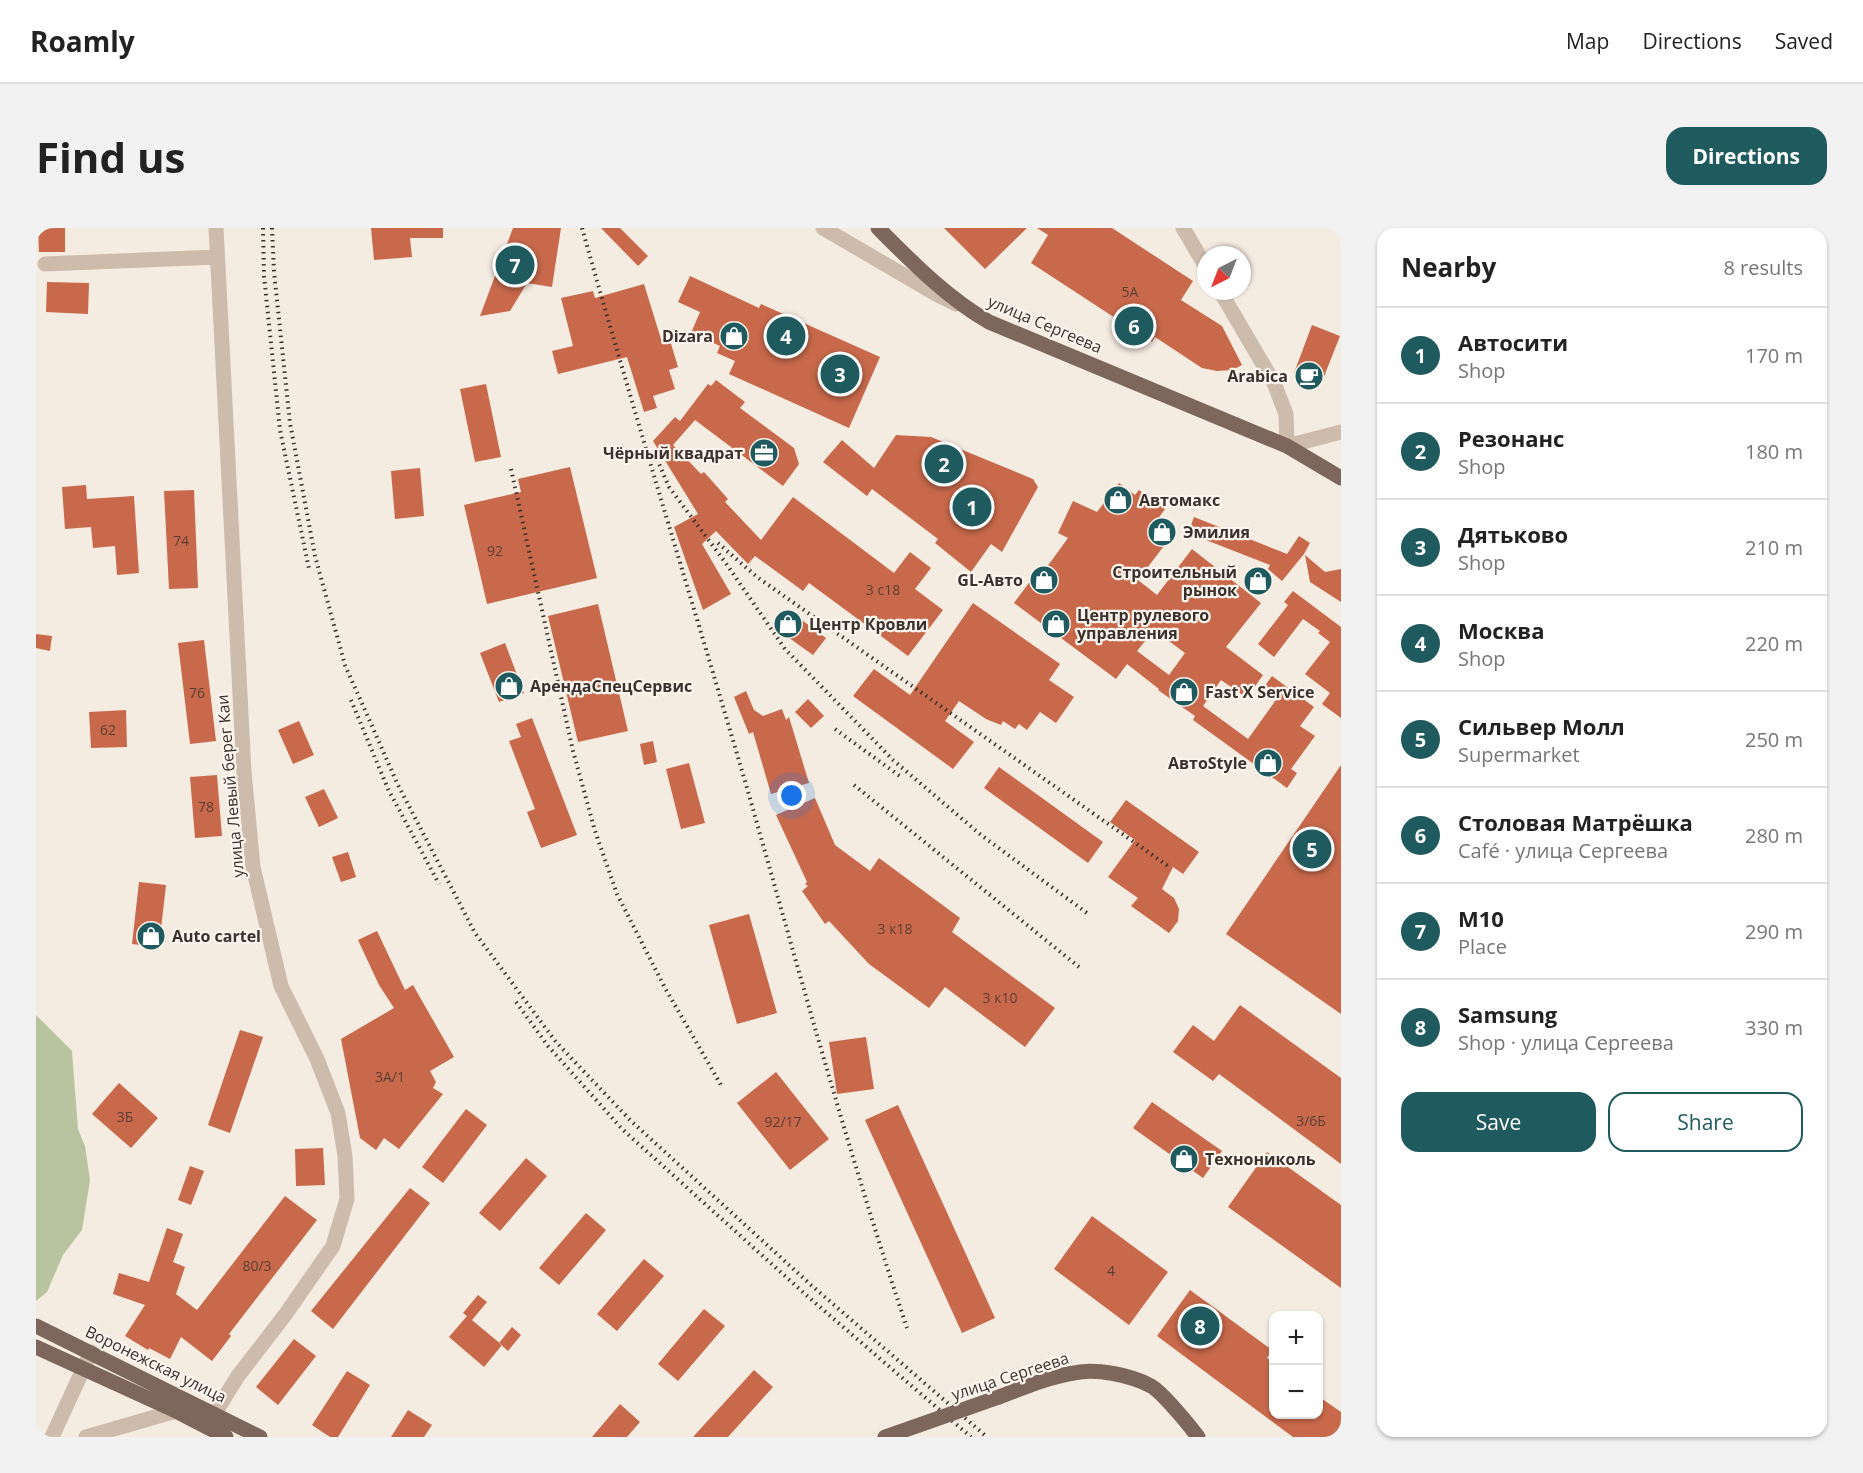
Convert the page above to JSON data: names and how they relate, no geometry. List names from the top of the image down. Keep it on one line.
{"streets":{"main road":["улица Сергеева","Воронежская улица"],"street":["улица Левый берег Каи"]},"crossings":[["улица Левый берег Каи","Воронежская улица"]],"places":{"shop":["Dizara","Автомакс","Эмилия","GL-Авто","Строительный рынок","Центр Кровли","Центр рулевого управления","АрендаСпецСервис","Fast X Service","АвтоStyle","Auto cartel","Технониколь"],"cafe":["Arabica"],"office":["Чёрный квадрат"]},"house_numbers":["5А","74","92","3 с18","76","62","78","3 к18","3 к10","3А/1","3Б","3/6Б","92/17","80/3","4"],"north":"bottom left","page":{"header":"Roamly","nav":["Map","Directions","Saved"],"buttons":["Directions",["Save","Share"]],"title":"Find us","heading":["Nearby","8 results"],"pins":["7","6","4","3","2","1","5","8"],"list":[{"mark":"1","name":"Автосити","note":"Shop","value":"170 m"},{"mark":"2","name":"Резонанс","note":"Shop","value":"180 m"},{"mark":"3","name":"Дятьково","note":"Shop","value":"210 m"},{"mark":"4","name":"Москва","note":"Shop","value":"220 m"},{"mark":"5","name":"Сильвер Молл","note":"Supermarket","value":"250 m"},{"mark":"6","name":"Столовая Матрёшка","note":"Café · улица Сергеева","value":"280 m"},{"mark":"7","name":"M10","note":"Place","value":"290 m"},{"mark":"8","name":"Samsung","note":"Shop · улица Сергеева","value":"330 m"}],"map_buttons":["+","−"]}}
